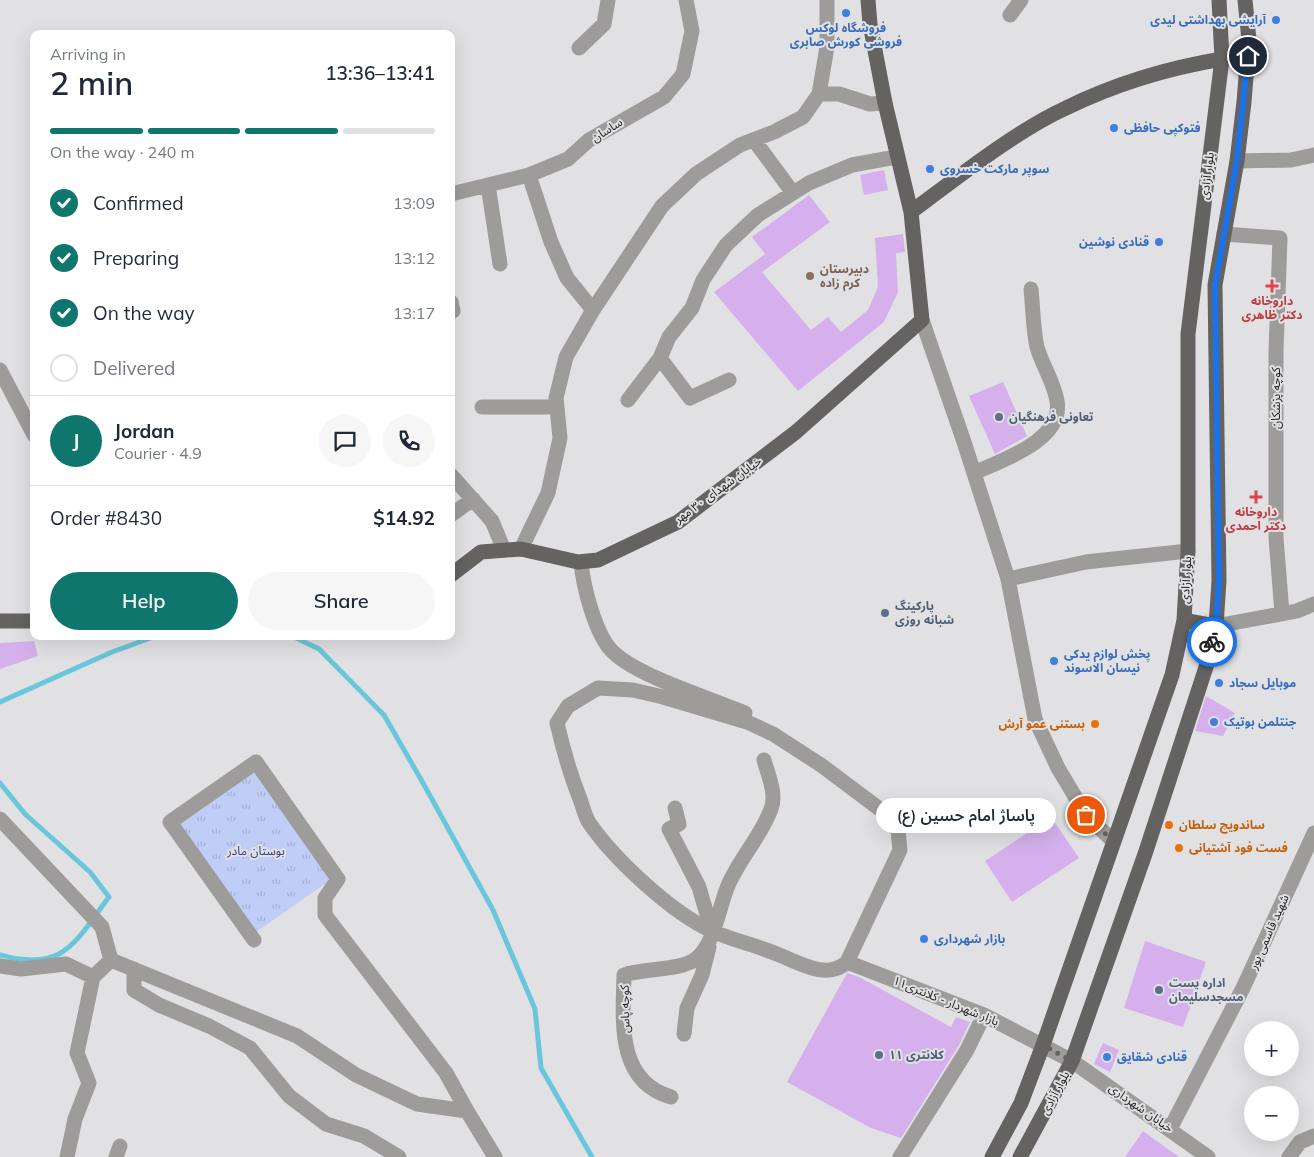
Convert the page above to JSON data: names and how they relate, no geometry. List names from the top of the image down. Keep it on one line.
{"streets":{"main road":["بلوار آزادی","خیابان شهدای ۳۰ مهر"],"street":["ساسان","کوچه پزشکان","شهید قاسمی پور","بازار شهردار - کلانتری۱۱","کوچه پاس","خیابان شهرداری"]},"crossings":[["بلوار آزادی","کوچه پزشکان"],["بلوار آزادی","بازار شهردار - کلانتری۱۱"],["بلوار آزادی","خیابان شهرداری"],["شهید قاسمی پور","خیابان شهرداری"],["بازار شهردار - کلانتری۱۱","خیابان شهرداری"]],"parks":["بوستان مادر"],"places":{"other":["فروشگاه لوکس فروشی کورش صابری","آرایشی بهداشتی لیدی","فتوکپی حافظی","سوپر مارکت خسروی","قنادی نوشین","دبیرستان کرم زاده","تعاونی فرهنگیان","پارکینگ شبانه روزی","پخش لوازم یدکی نیسان الاسوند","موبایل سجاد","جنتلمن بوتیک","بستنی عمو آرش","پاساژ امام حسین (ع)","ساندویچ سلطان","فست فود آشتیانی","بازار شهرداری","اداره پست مسجدسلیمان","کلانتری ۱۱","قنادی شقایق"],"health":["داروخانه دکتر ظاهری","داروخانه دکتر احمدی"]},"page":{"heading":["2 min","Arriving in","13:36–13:41"],"panel":["Jordan","Courier · 4.9","Order #8430","$14.92"],"bar":"On the way · 240 m","list":[["Confirmed","13:09"],["Preparing","13:12"],["On the way","13:17"],"Delivered"],"round":"J","buttons":["Help","Share"],"bubble":"پاساژ امام حسین (ع)","map_buttons":["+","−"]}}
